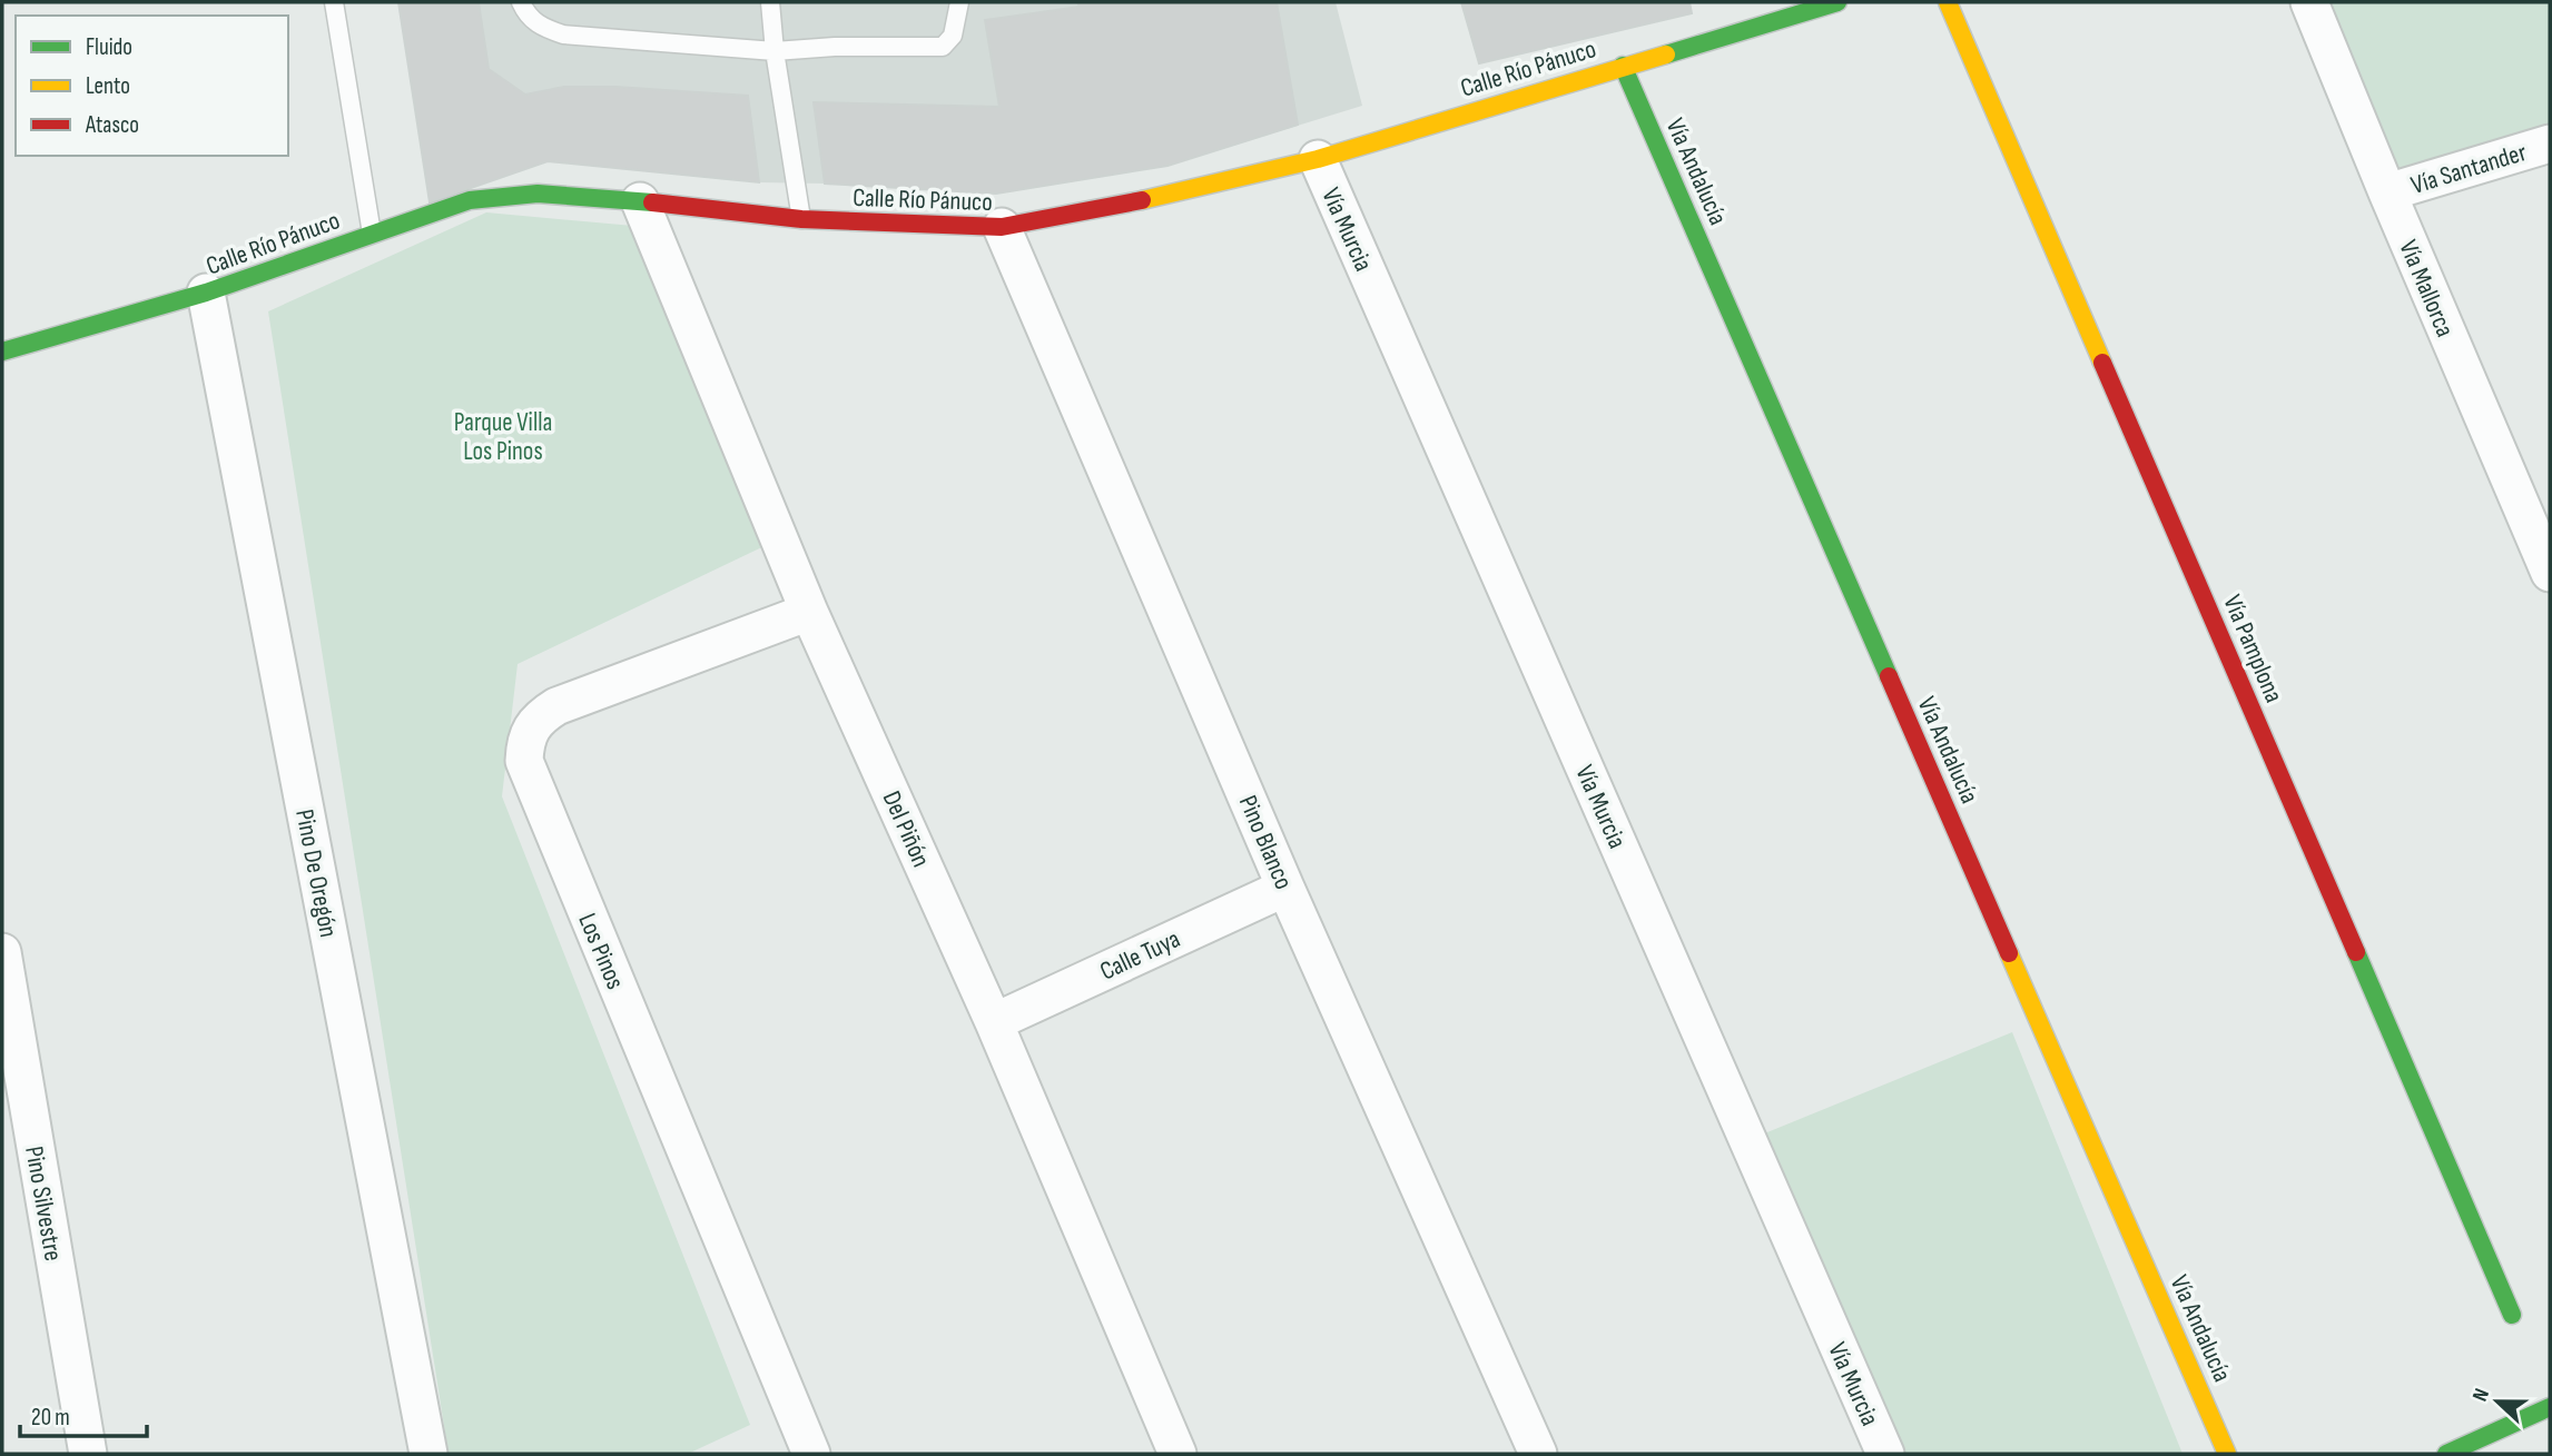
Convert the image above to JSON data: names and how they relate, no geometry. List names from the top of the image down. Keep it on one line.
{"streets":{"street":["Calle Río Pánuco","Vía Santander","Vía Andalucía","Vía Murcia","Vía Mallorca","Vía Pamplona","Del Piñón","Pino Blanco","Pino De Oregón","Los Pinos","Calle Tuya","Pino Silvestre"]},"crossings":[["Calle Río Pánuco","Vía Andalucía"],["Calle Río Pánuco","Vía Murcia"],["Calle Río Pánuco","Del Piñón"],["Calle Río Pánuco","Pino Blanco"],["Calle Río Pánuco","Pino De Oregón"],["Vía Santander","Vía Mallorca"],["Del Piñón","Los Pinos"],["Del Piñón","Calle Tuya"],["Pino Blanco","Calle Tuya"]],"parks":["Parque Villa Los Pinos"],"legend":["Fluido","Lento","Atasco"],"scale_bar":"20 m","north":"left"}
